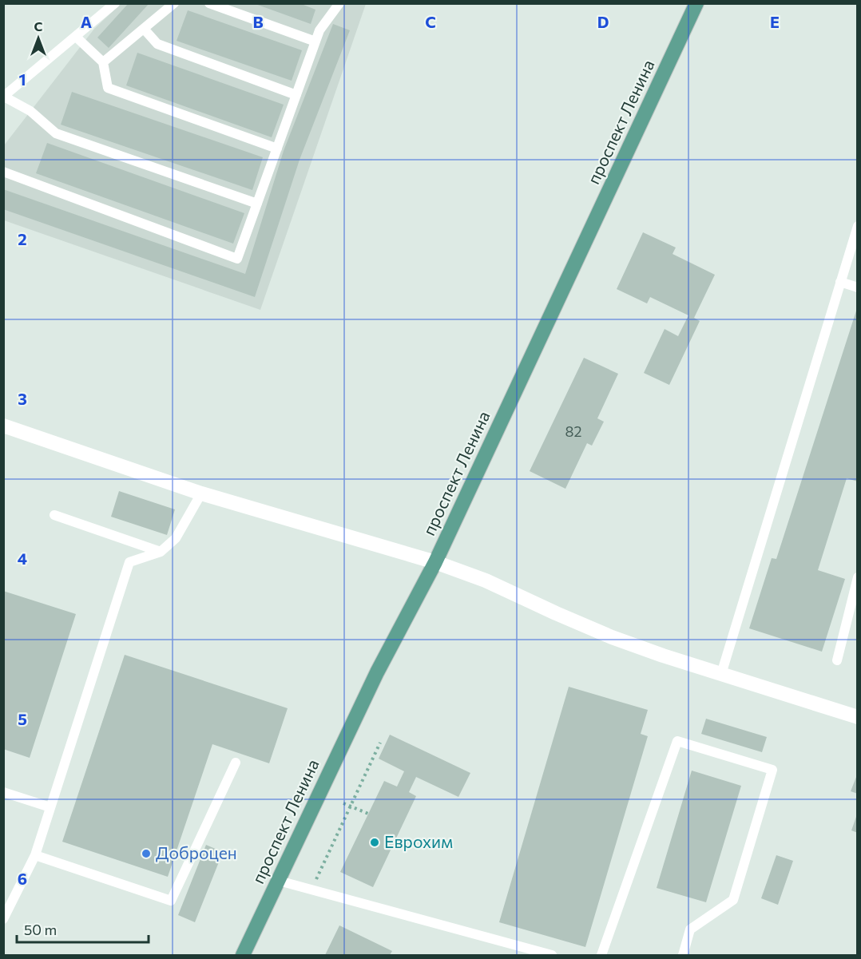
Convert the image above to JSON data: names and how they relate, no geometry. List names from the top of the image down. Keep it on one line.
{"streets":{"main road":["проспект Ленина"]},"places":["Еврохим","Доброцен"],"house_numbers":["82"],"scale_bar":"50 m","north":"top","grid":{"columns":["A","B","C","D","E"],"rows":["1","2","3","4","5","6"]}}
